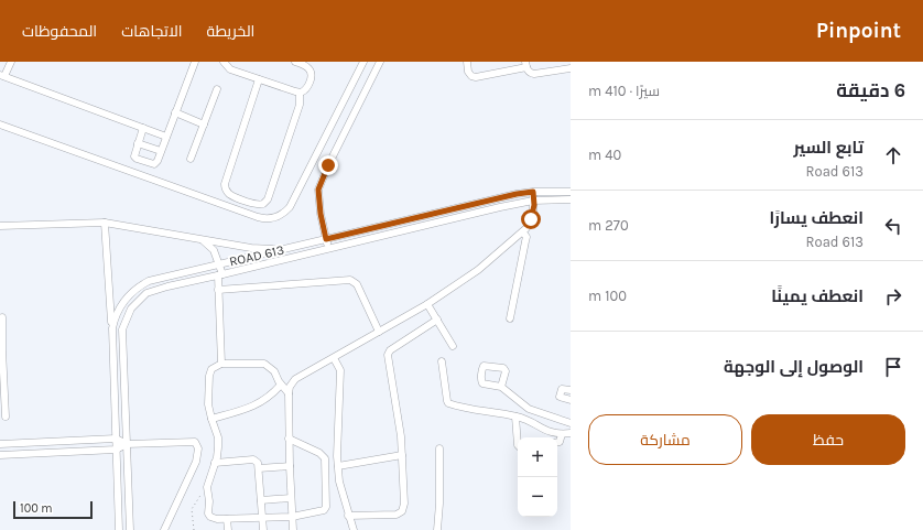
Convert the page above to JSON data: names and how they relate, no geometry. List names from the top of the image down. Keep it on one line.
{"streets":{"street":["ROAD 613"]},"scale_bar":"100 m","page":{"header":"Pinpoint","nav":["الخريطة","الاتجاهات","المحفوظات"],"heading":["6 دقيقة","سيرًا · 410 m"],"list":[["تابع السير","Road 613","40 m"],["انعطف يسارًا","Road 613","270 m"],["انعطف يمينًا","100 m"],"الوصول إلى الوجهة"],"buttons":["حفظ","مشاركة"],"map_buttons":["+","−"],"scale":"100 m"}}
